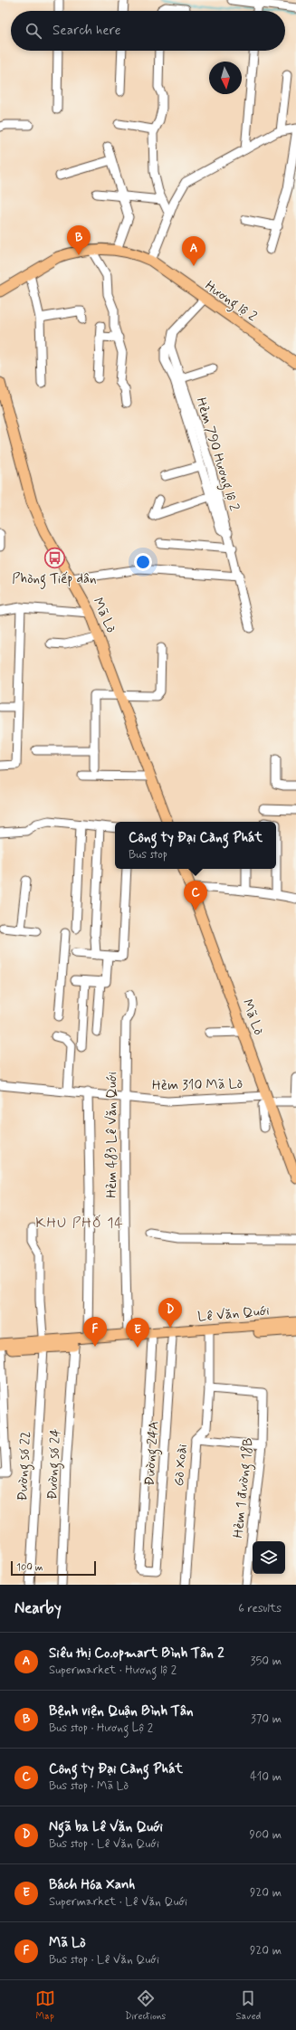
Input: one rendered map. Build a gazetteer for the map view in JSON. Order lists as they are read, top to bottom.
{
  "streets": {
    "main road": ["Hương lộ 2", "Mã Lò", "Lê Văn Quới"],
    "street": [
      "Hẻm 790 Hương lộ 2",
      "Hẻm 310 Mã Lò",
      "Hẻm 483 Lê Văn Quới",
      "Đường 24A",
      "Đường số 24",
      "Gò Xoài",
      "Đường số 22",
      "Hẻm 1 đường 18B"
    ]
  },
  "crossings": [
    ["Hương lộ 2", "Hẻm 790 Hương lộ 2"],
    ["Mã Lò", "Hẻm 310 Mã Lò"],
    ["Hẻm 310 Mã Lò", "Hẻm 483 Lê Văn Quới"],
    ["Hẻm 483 Lê Văn Quới", "Lê Văn Quới"],
    ["Lê Văn Quới", "Đường 24A"],
    ["Lê Văn Quới", "Đường số 24"],
    ["Lê Văn Quới", "Gò Xoài"],
    ["Lê Văn Quới", "Đường số 22"],
    ["Gò Xoài", "Hẻm 1 đường 18B"]
  ],
  "districts": ["KHU PHỐ 14"],
  "places": {
    "bus stop": ["Phòng Tiếp dân"]
  },
  "scale_bar": "100 m",
  "north": "bottom",
  "page": {
    "search": "Search here",
    "pins": [
      "B",
      "A",
      "C",
      "D",
      "F",
      "E"
    ],
    "popup": ["Công ty Đại Càng Phát", "Bus stop"],
    "scale": "100 m",
    "heading": ["Nearby", "6 results"],
    "list": [
      {
        "mark": "A",
        "name": "Siêu thị Co.opmart Bình Tân 2",
        "note": "Supermarket · Hương lộ 2",
        "value": "350 m"
      },
      {
        "mark": "B",
        "name": "Bệnh viện Quận Bình Tân",
        "note": "Bus stop · Hương Lộ 2",
        "value": "370 m"
      },
      {
        "mark": "C",
        "name": "Công ty Đại Càng Phát",
        "note": "Bus stop · Mã Lò",
        "value": "410 m"
      },
      {
        "mark": "D",
        "name": "Ngã ba Lê Văn Quới",
        "note": "Bus stop · Lê Văn Quới",
        "value": "900 m"
      },
      {
        "mark": "E",
        "name": "Bách Hóa Xanh",
        "note": "Supermarket · Lê Văn Quới",
        "value": "920 m"
      },
      {
        "mark": "F",
        "name": "Mã Lò",
        "note": "Bus stop · Lê Văn Quới",
        "value": "920 m"
      }
    ],
    "nav": ["Map", "Directions", "Saved"]
  }
}
